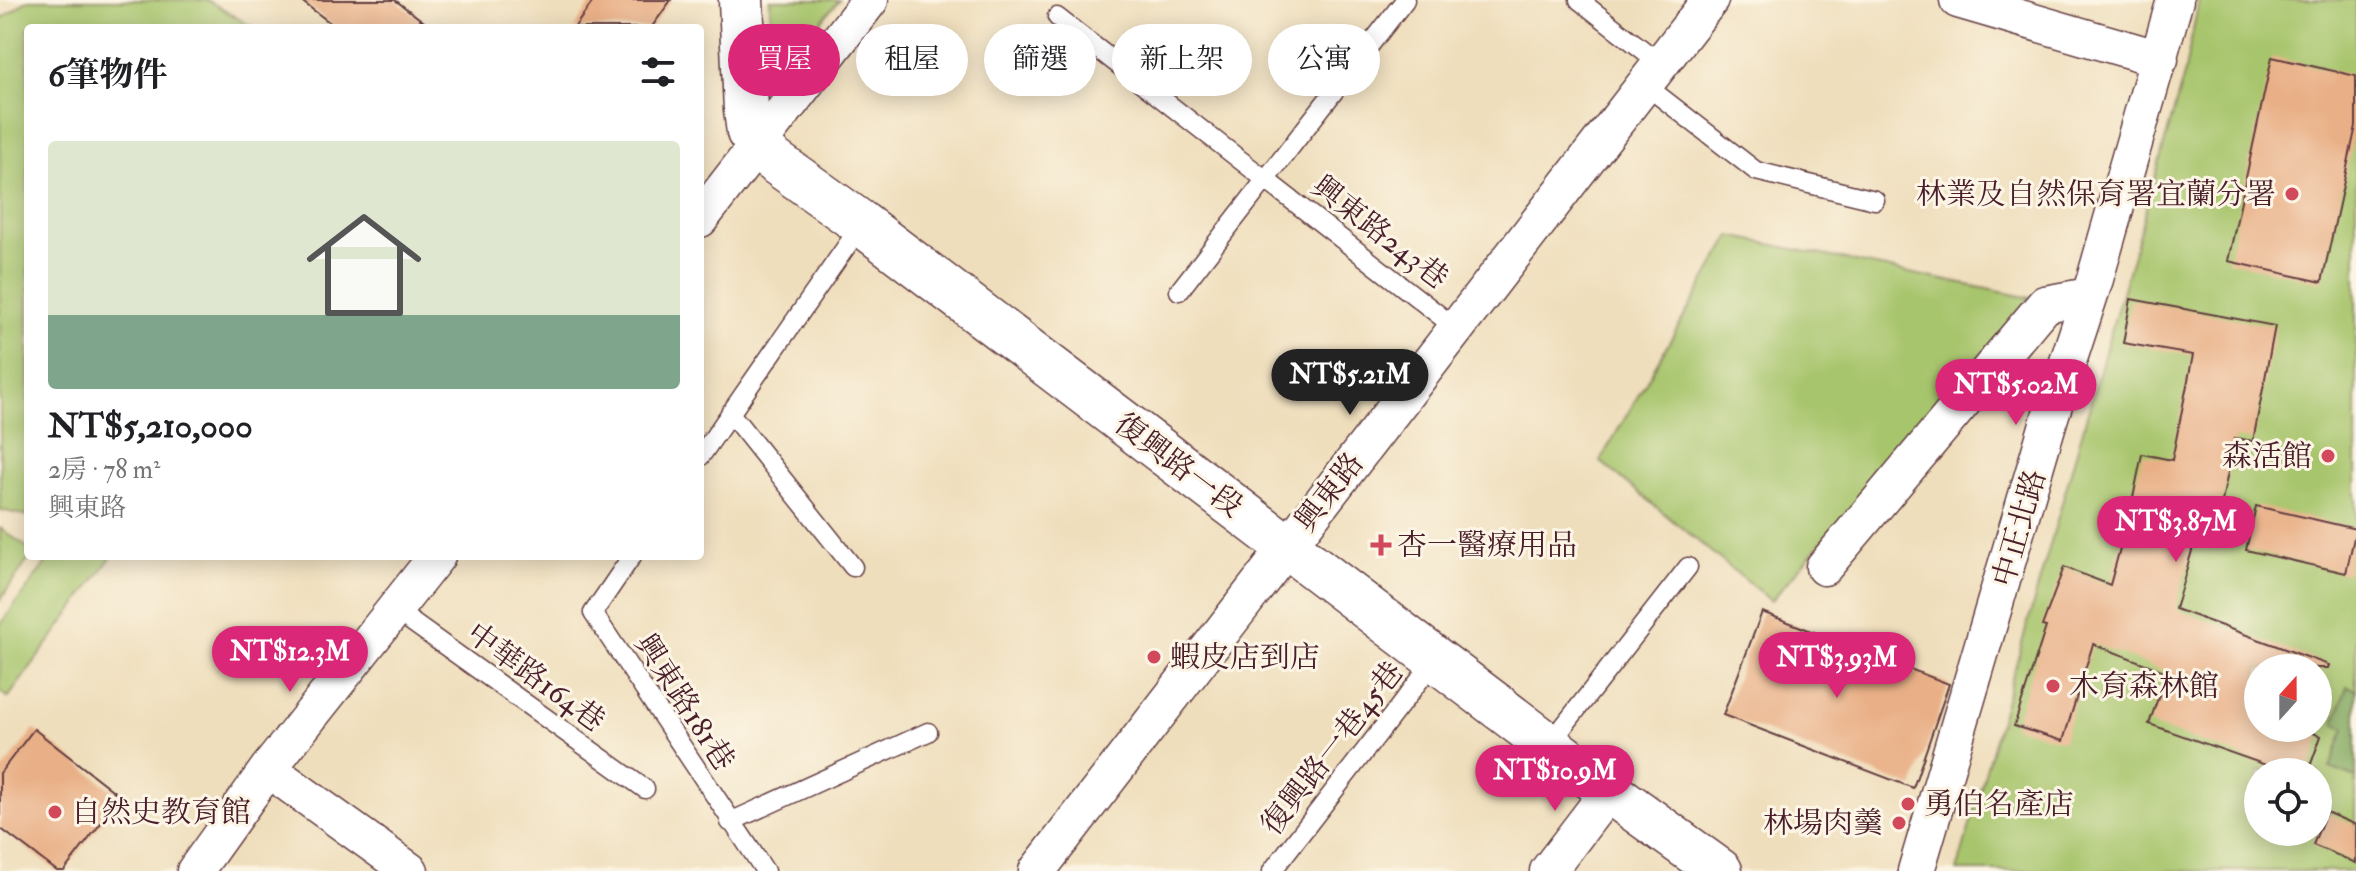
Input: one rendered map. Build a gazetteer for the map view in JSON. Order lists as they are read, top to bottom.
{
  "streets": {
    "main road": ["復興路一段"],
    "street": ["興東路", "中正北路"],
    "lane": [
      "興東路243巷",
      "中華路164巷",
      "興東路181巷",
      "復興路一巷45巷"
    ]
  },
  "crossings": [
    ["興東路243巷", "興東路"],
    ["復興路一段", "興東路"],
    ["復興路一段", "復興路一巷45巷"]
  ],
  "places": {
    "other": [
      "林業及自然保育署宜蘭分署",
      "森活館",
      "蝦皮店到店",
      "木育森林館",
      "勇伯名產店",
      "自然史教育館",
      "林場肉羹"
    ],
    "health": ["杏一醫療用品"]
  },
  "north": "top",
  "page": {
    "chip": [
      "買屋",
      "租屋",
      "篩選",
      "新上架",
      "公寓"
    ],
    "heading": "6筆物件",
    "list": [
      {
        "name": "NT$5,210,000",
        "note": "2房 · 78 m² · 興東路"
      }
    ],
    "price": [
      "NT$5.21M",
      "NT$5.02M",
      "NT$3.87M",
      "NT$12.3M",
      "NT$3.93M",
      "NT$10.9M"
    ]
  }
}
